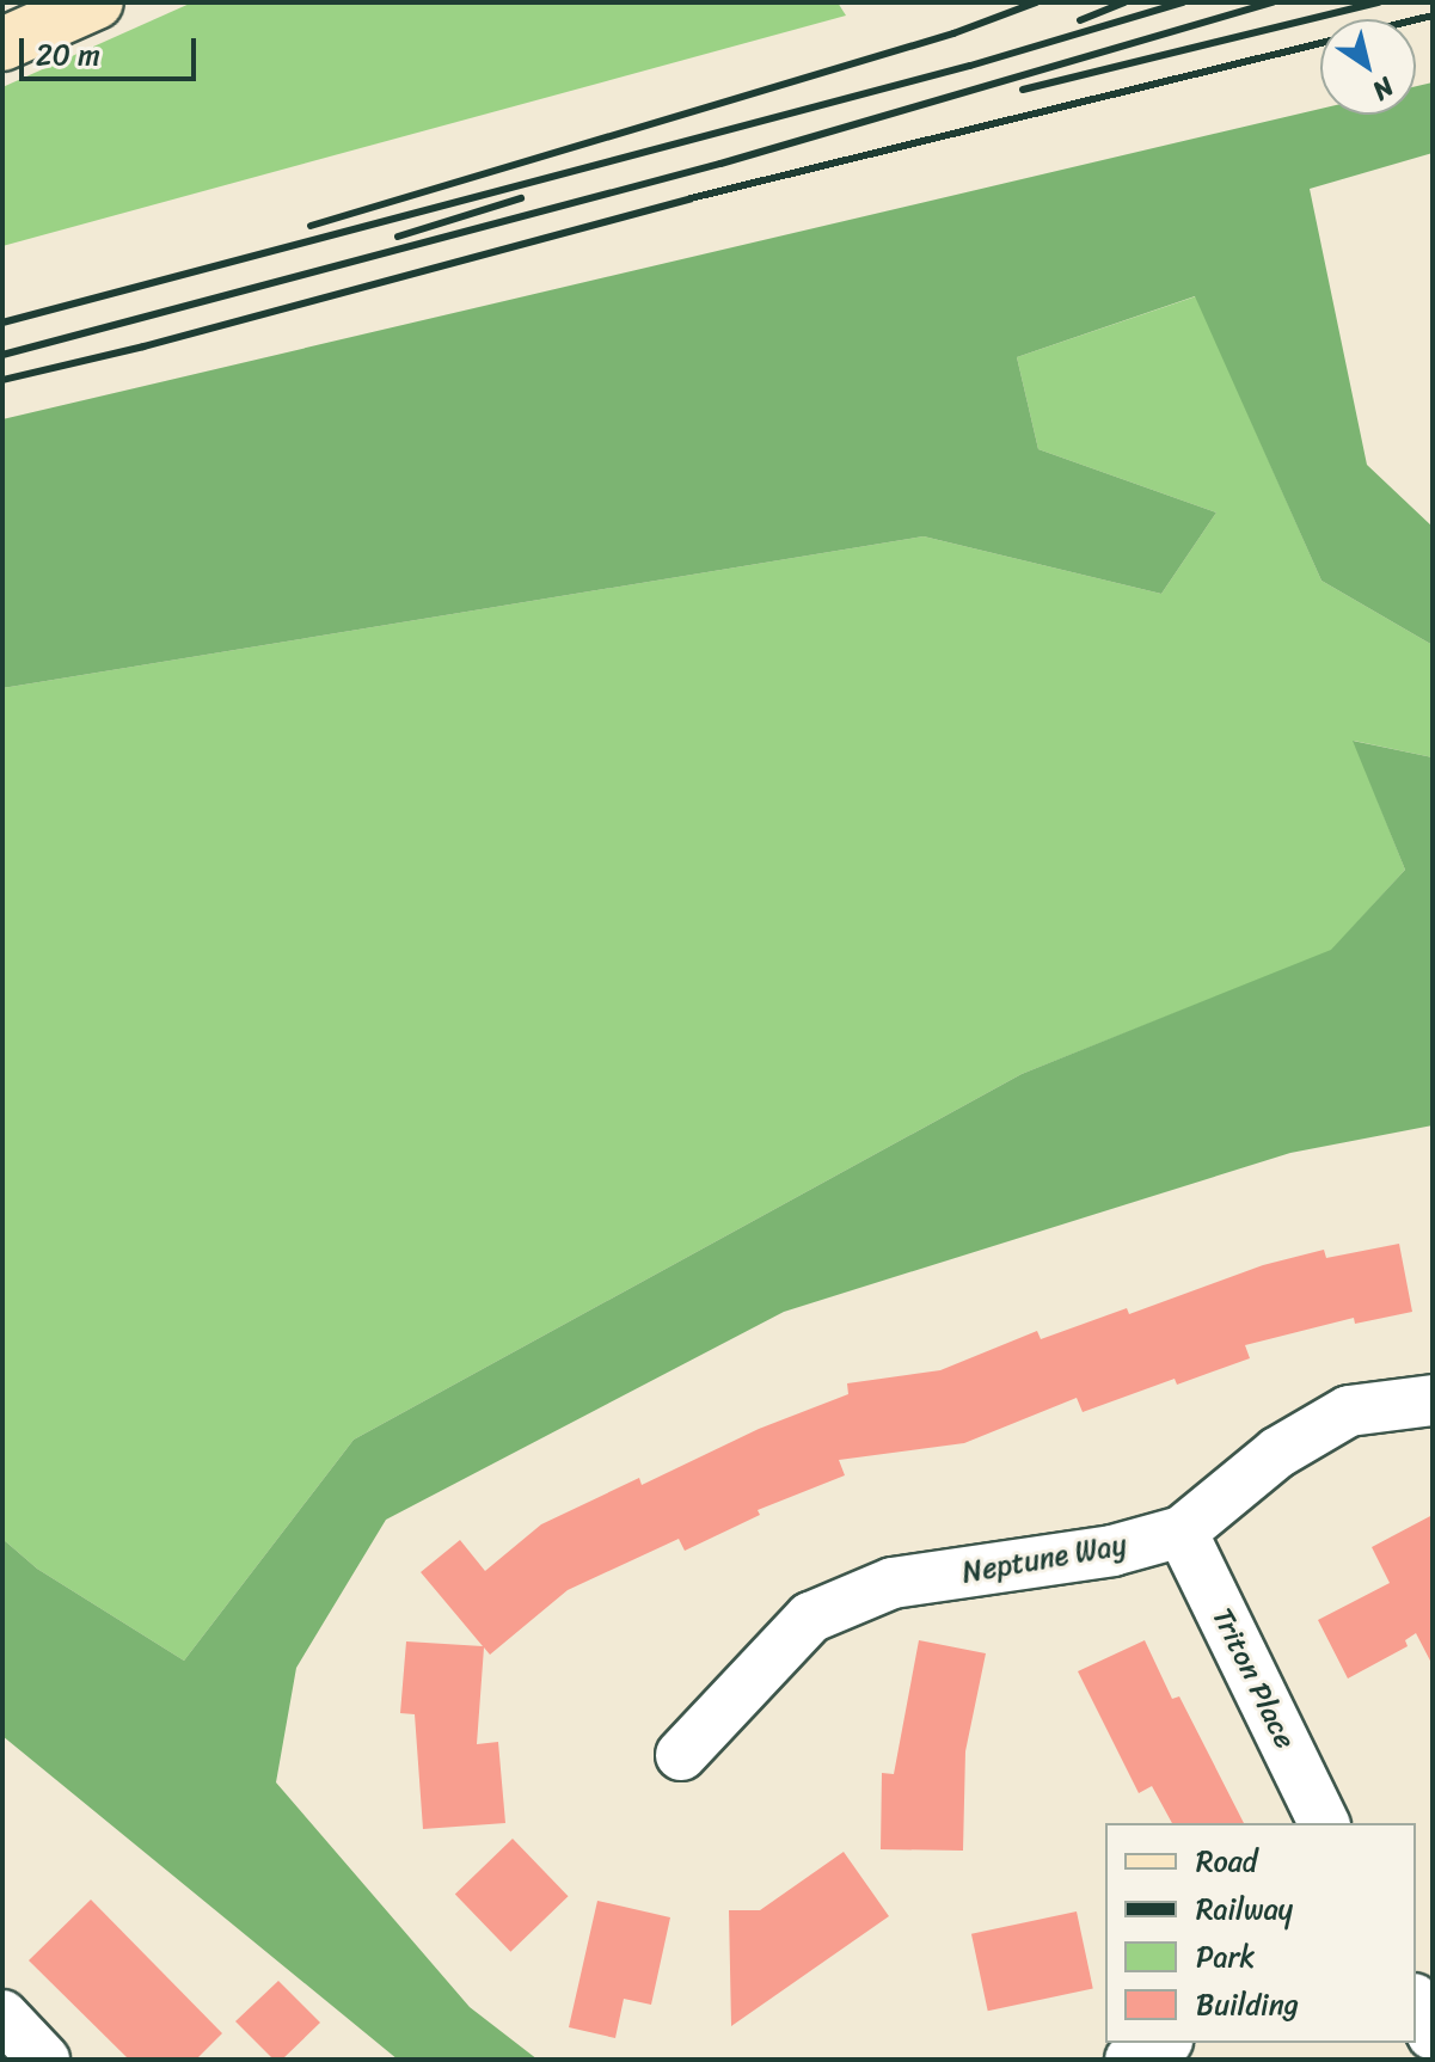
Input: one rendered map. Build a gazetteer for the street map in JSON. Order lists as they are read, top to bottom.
{
  "streets": {
    "street": ["Neptune Way", "Triton Place"]
  },
  "crossings": [
    ["Neptune Way", "Triton Place"]
  ],
  "legend": [
    "Road",
    "Railway",
    "Park",
    "Building"
  ],
  "scale_bar": "20 m",
  "north": "bottom right"
}
